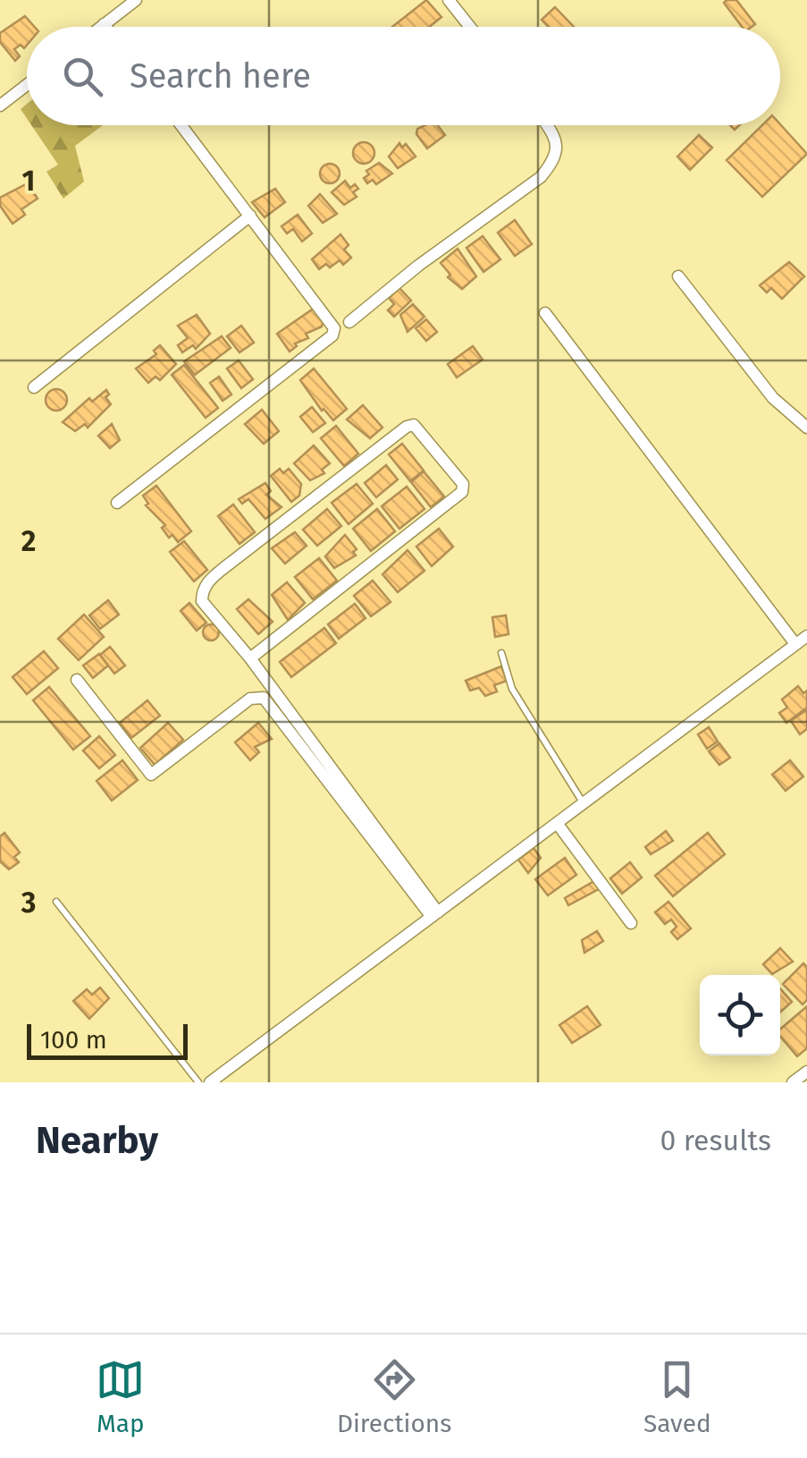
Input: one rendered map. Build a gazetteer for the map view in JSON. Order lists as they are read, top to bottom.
{
  "scale_bar": "100 m",
  "page": {
    "search": "Search here",
    "scale": "100 m",
    "heading": ["Nearby", "0 results"],
    "nav": ["Map", "Directions", "Saved"]
  },
  "grid": {
    "rows": ["1", "2", "3"]
  }
}
